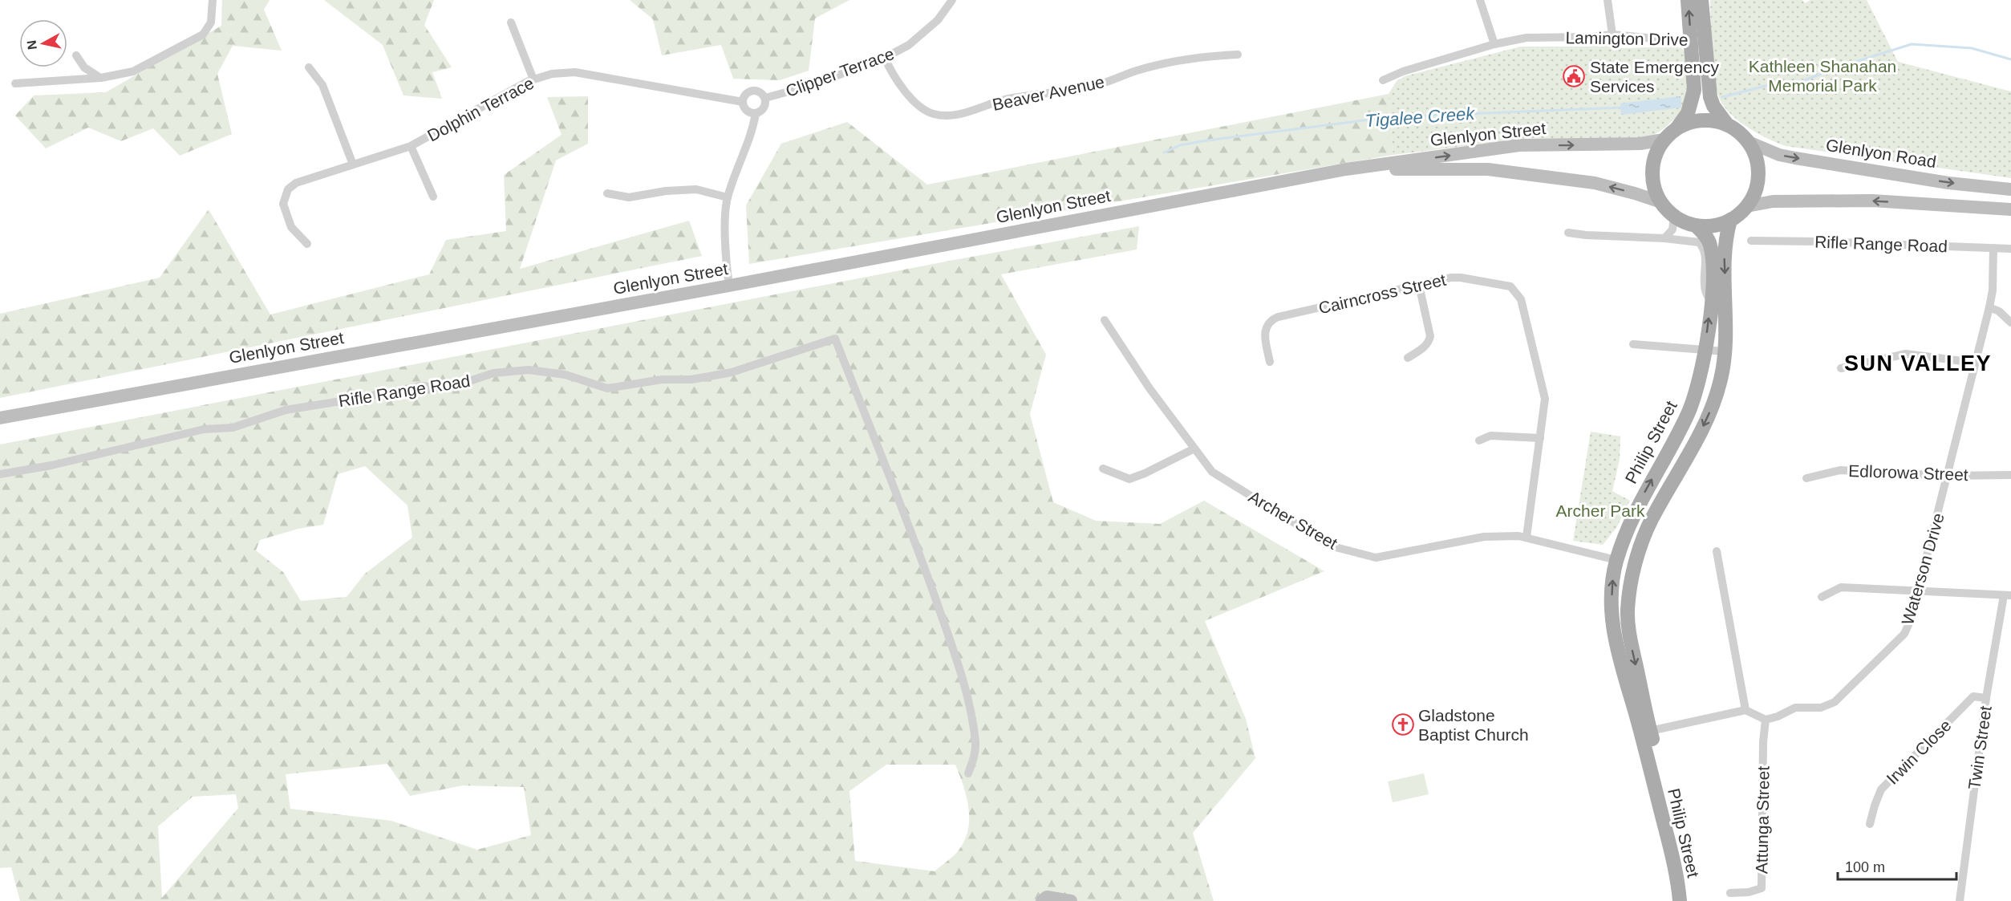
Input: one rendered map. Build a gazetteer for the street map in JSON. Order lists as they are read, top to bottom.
{
  "streets": {
    "main road": ["Glenlyon Street", "Glenlyon Road", "Philip Street"],
    "street": [
      "Lamington Drive",
      "Clipper Terrace",
      "Beaver Avenue",
      "Dolphin Terrace",
      "Rifle Range Road",
      "Cairncross Street",
      "Edlorowa Street",
      "Archer Street",
      "Waterson Drive",
      "Twin Street",
      "Irwin Close",
      "Attunga Street"
    ]
  },
  "crossings": [
    ["Clipper Terrace", "Beaver Avenue"],
    ["Clipper Terrace", "Dolphin Terrace"],
    ["Glenlyon Street", "Glenlyon Road"],
    ["Glenlyon Street", "Philip Street"],
    ["Glenlyon Road", "Philip Street"],
    ["Rifle Range Road", "Waterson Drive"],
    ["Cairncross Street", "Archer Street"],
    ["Philip Street", "Archer Street"],
    ["Edlorowa Street", "Waterson Drive"],
    ["Waterson Drive", "Attunga Street"],
    ["Twin Street", "Irwin Close"]
  ],
  "districts": ["SUN VALLEY"],
  "water": ["Tigalee Creek"],
  "parks": ["Kathleen Shanahan Memorial Park", "Archer Park"],
  "places": {
    "public building": ["State Emergency Services"],
    "church": ["Gladstone Baptist Church"]
  },
  "scale_bar": "100 m",
  "north": "left"
}
